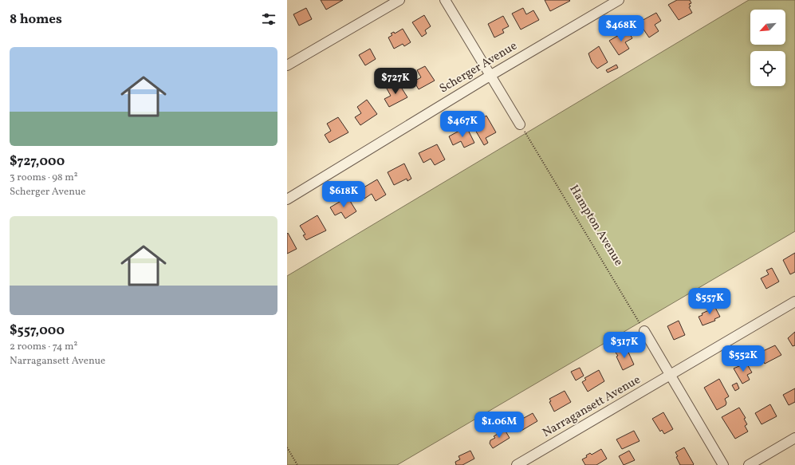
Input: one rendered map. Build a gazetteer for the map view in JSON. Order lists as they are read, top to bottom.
{
  "streets": {
    "street": ["Scherger Avenue", "Narragansett Avenue"],
    "path": ["Hampton Avenue"]
  },
  "north": "bottom left",
  "page": {
    "heading": "8 homes",
    "price": [
      "$468K",
      "$727K",
      "$467K",
      "$618K",
      "$557K",
      "$317K",
      "$552K",
      "$1.06M"
    ],
    "list": [
      {
        "name": "$727,000",
        "note": "3 rooms · 98 m² · Scherger Avenue"
      },
      {
        "name": "$557,000",
        "note": "2 rooms · 74 m² · Narragansett Avenue"
      }
    ]
  }
}
